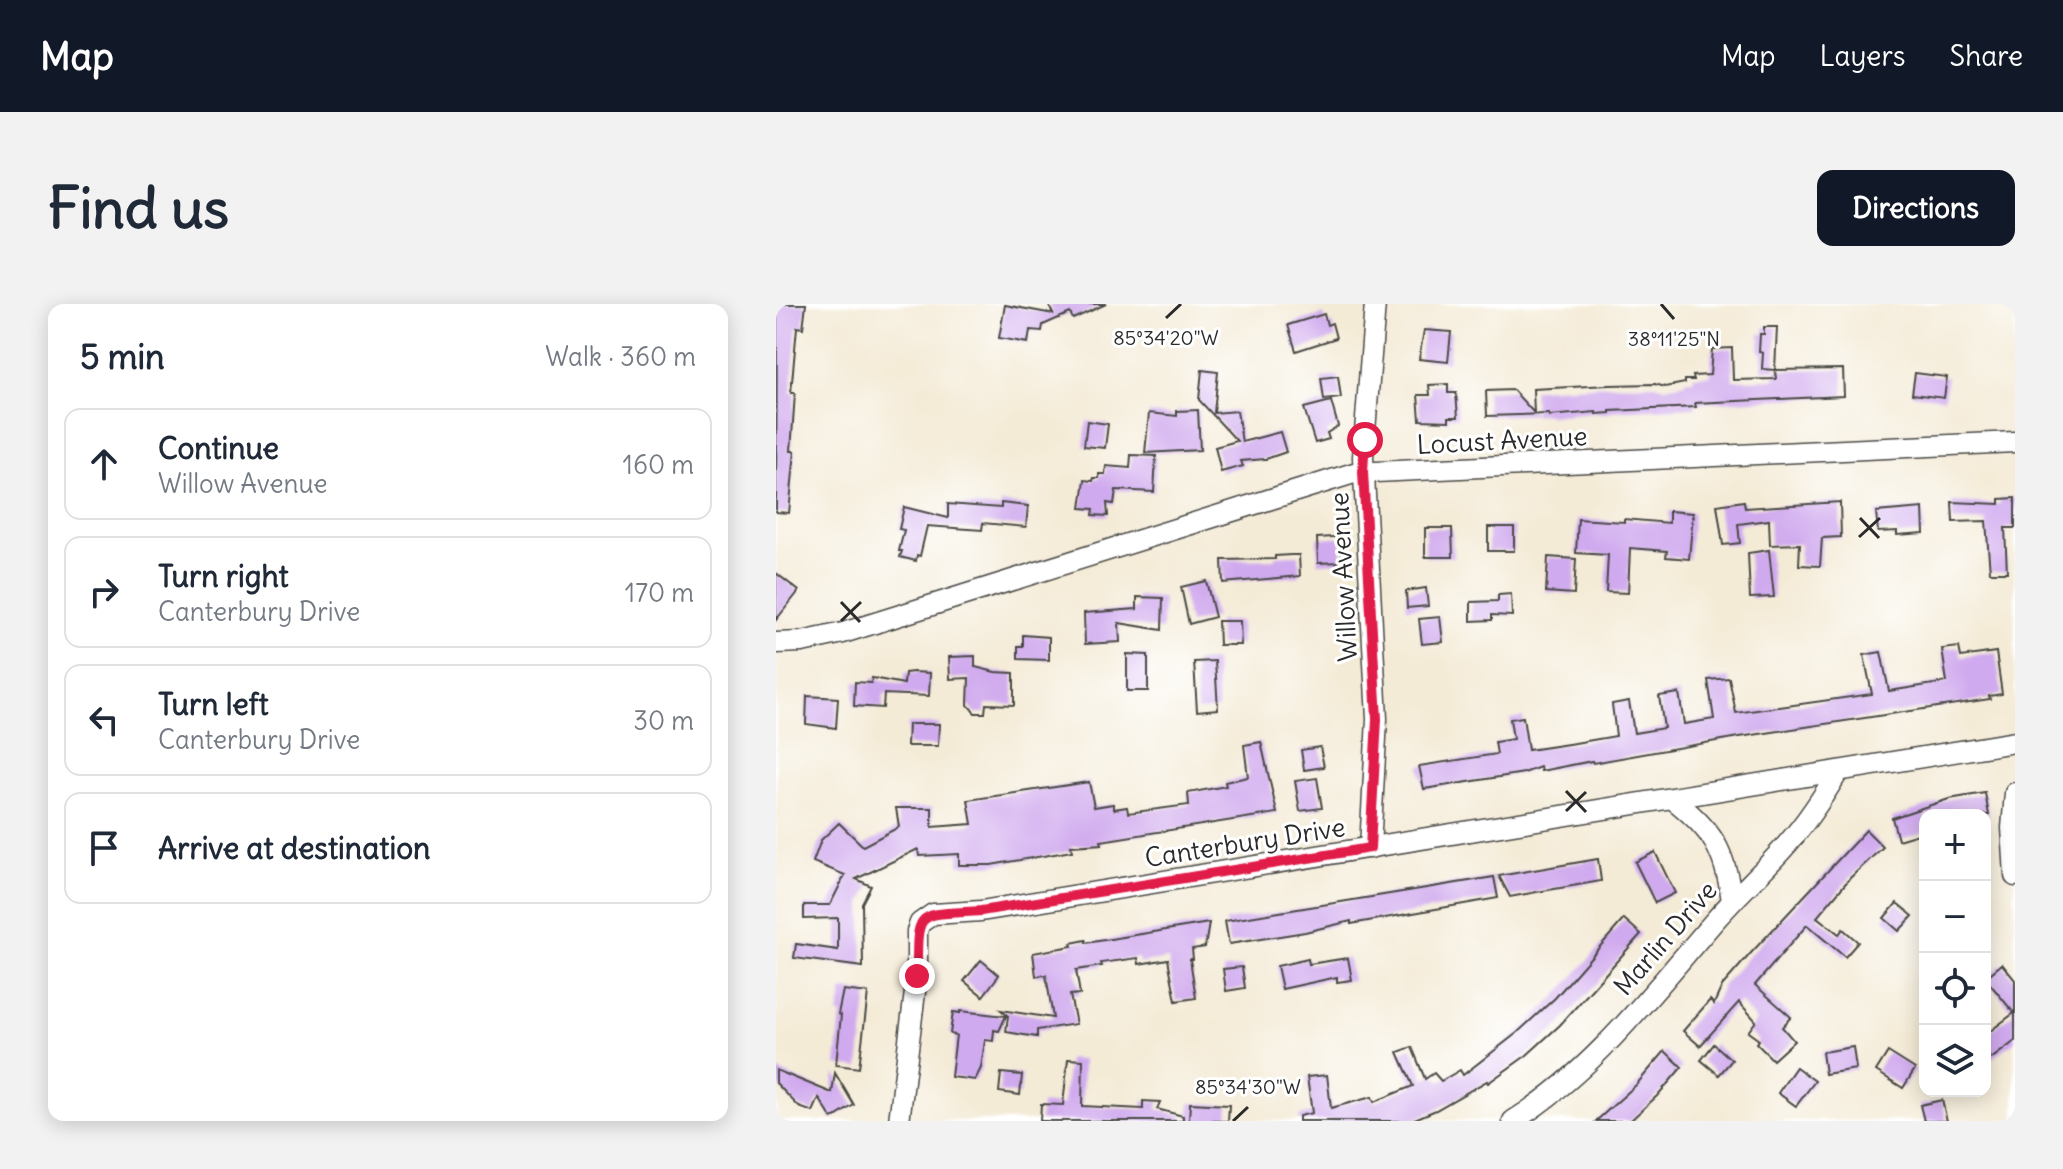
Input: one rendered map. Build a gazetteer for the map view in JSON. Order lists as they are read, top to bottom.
{
  "streets": {
    "street": [
      "Locust Avenue",
      "Willow Avenue",
      "Canterbury Drive",
      "Marlin Drive"
    ]
  },
  "crossings": [
    ["Locust Avenue", "Willow Avenue"],
    ["Willow Avenue", "Canterbury Drive"],
    ["Canterbury Drive", "Marlin Drive"]
  ],
  "page": {
    "header": "Map",
    "nav": ["Map", "Layers", "Share"],
    "buttons": "Directions",
    "title": "Find us",
    "heading": ["5 min", "Walk · 360 m"],
    "list": [
      ["Continue", "Willow Avenue", "160 m"],
      ["Turn right", "Canterbury Drive", "170 m"],
      ["Turn left", "Canterbury Drive", "30 m"],
      "Arrive at destination"
    ],
    "map_buttons": ["+", "−"]
  },
  "coordinates": ["85°34'20\"W", "38°11'25\"N", "85°34'30\"W"]
}
